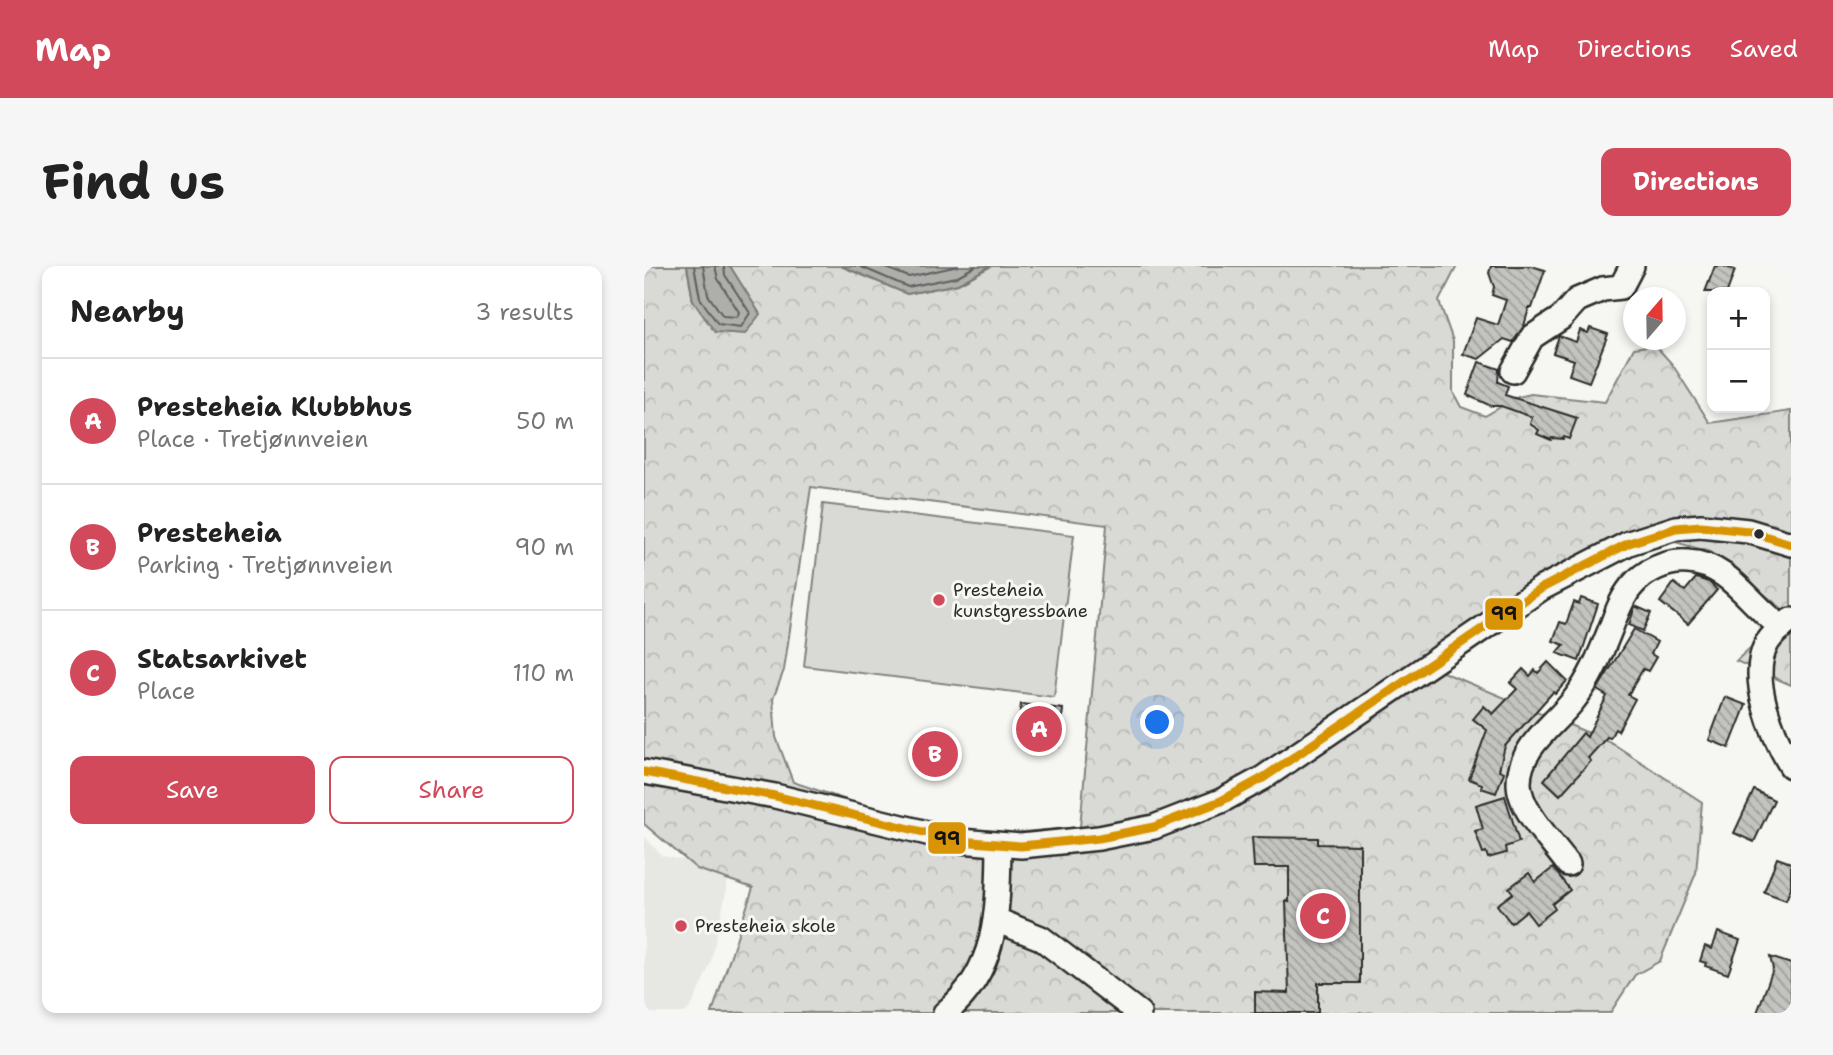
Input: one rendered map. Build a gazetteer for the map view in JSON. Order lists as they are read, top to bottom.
{
  "places": ["Presteheia kunstgressbane", "Presteheia skole"],
  "lines": ["transit line 99"],
  "north": "top",
  "page": {
    "header": "Map",
    "nav": ["Map", "Directions", "Saved"],
    "buttons": [
      "Directions",
      ["Save", "Share"]
    ],
    "title": "Find us",
    "heading": ["Nearby", "3 results"],
    "map_buttons": ["+", "−"],
    "list": [
      {
        "mark": "A",
        "name": "Presteheia Klubbhus",
        "note": "Place · Tretjønnveien",
        "value": "50 m"
      },
      {
        "mark": "B",
        "name": "Presteheia",
        "note": "Parking · Tretjønnveien",
        "value": "90 m"
      },
      {
        "mark": "C",
        "name": "Statsarkivet",
        "note": "Place",
        "value": "110 m"
      }
    ],
    "pins": ["A", "B", "C"]
  }
}
